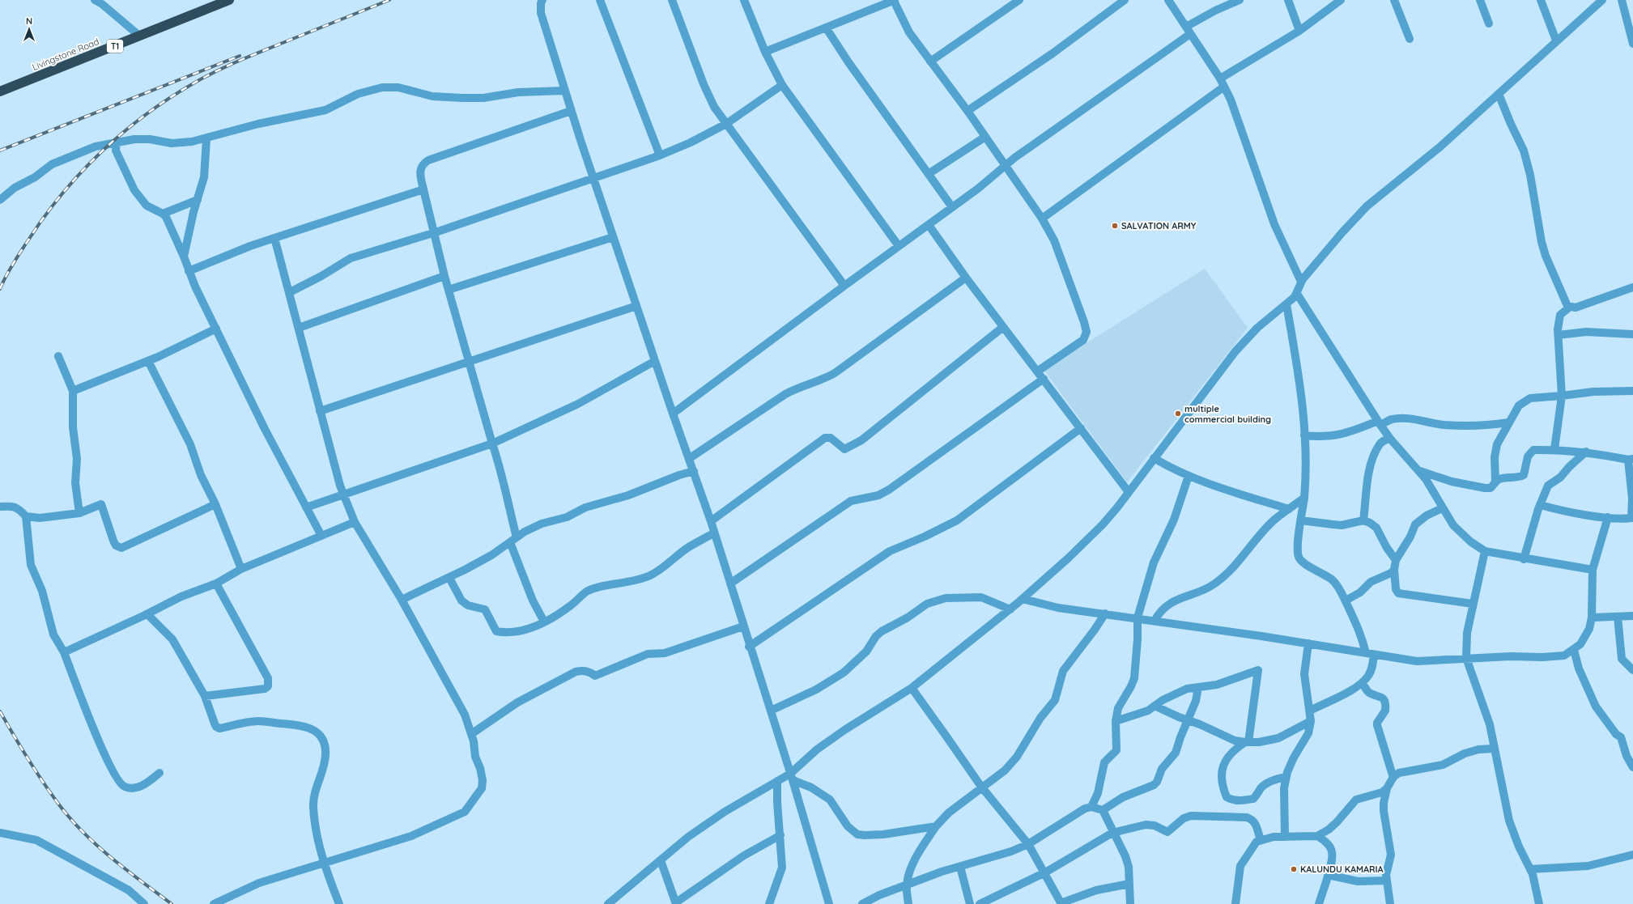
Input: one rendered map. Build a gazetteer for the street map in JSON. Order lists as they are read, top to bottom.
{
  "streets": {
    "highway": ["T1", "Livingstone Road"]
  },
  "places": ["SALVATION ARMY", "multiple commercial building", "KALUNDU KAMARIA"],
  "north": "top"
}
